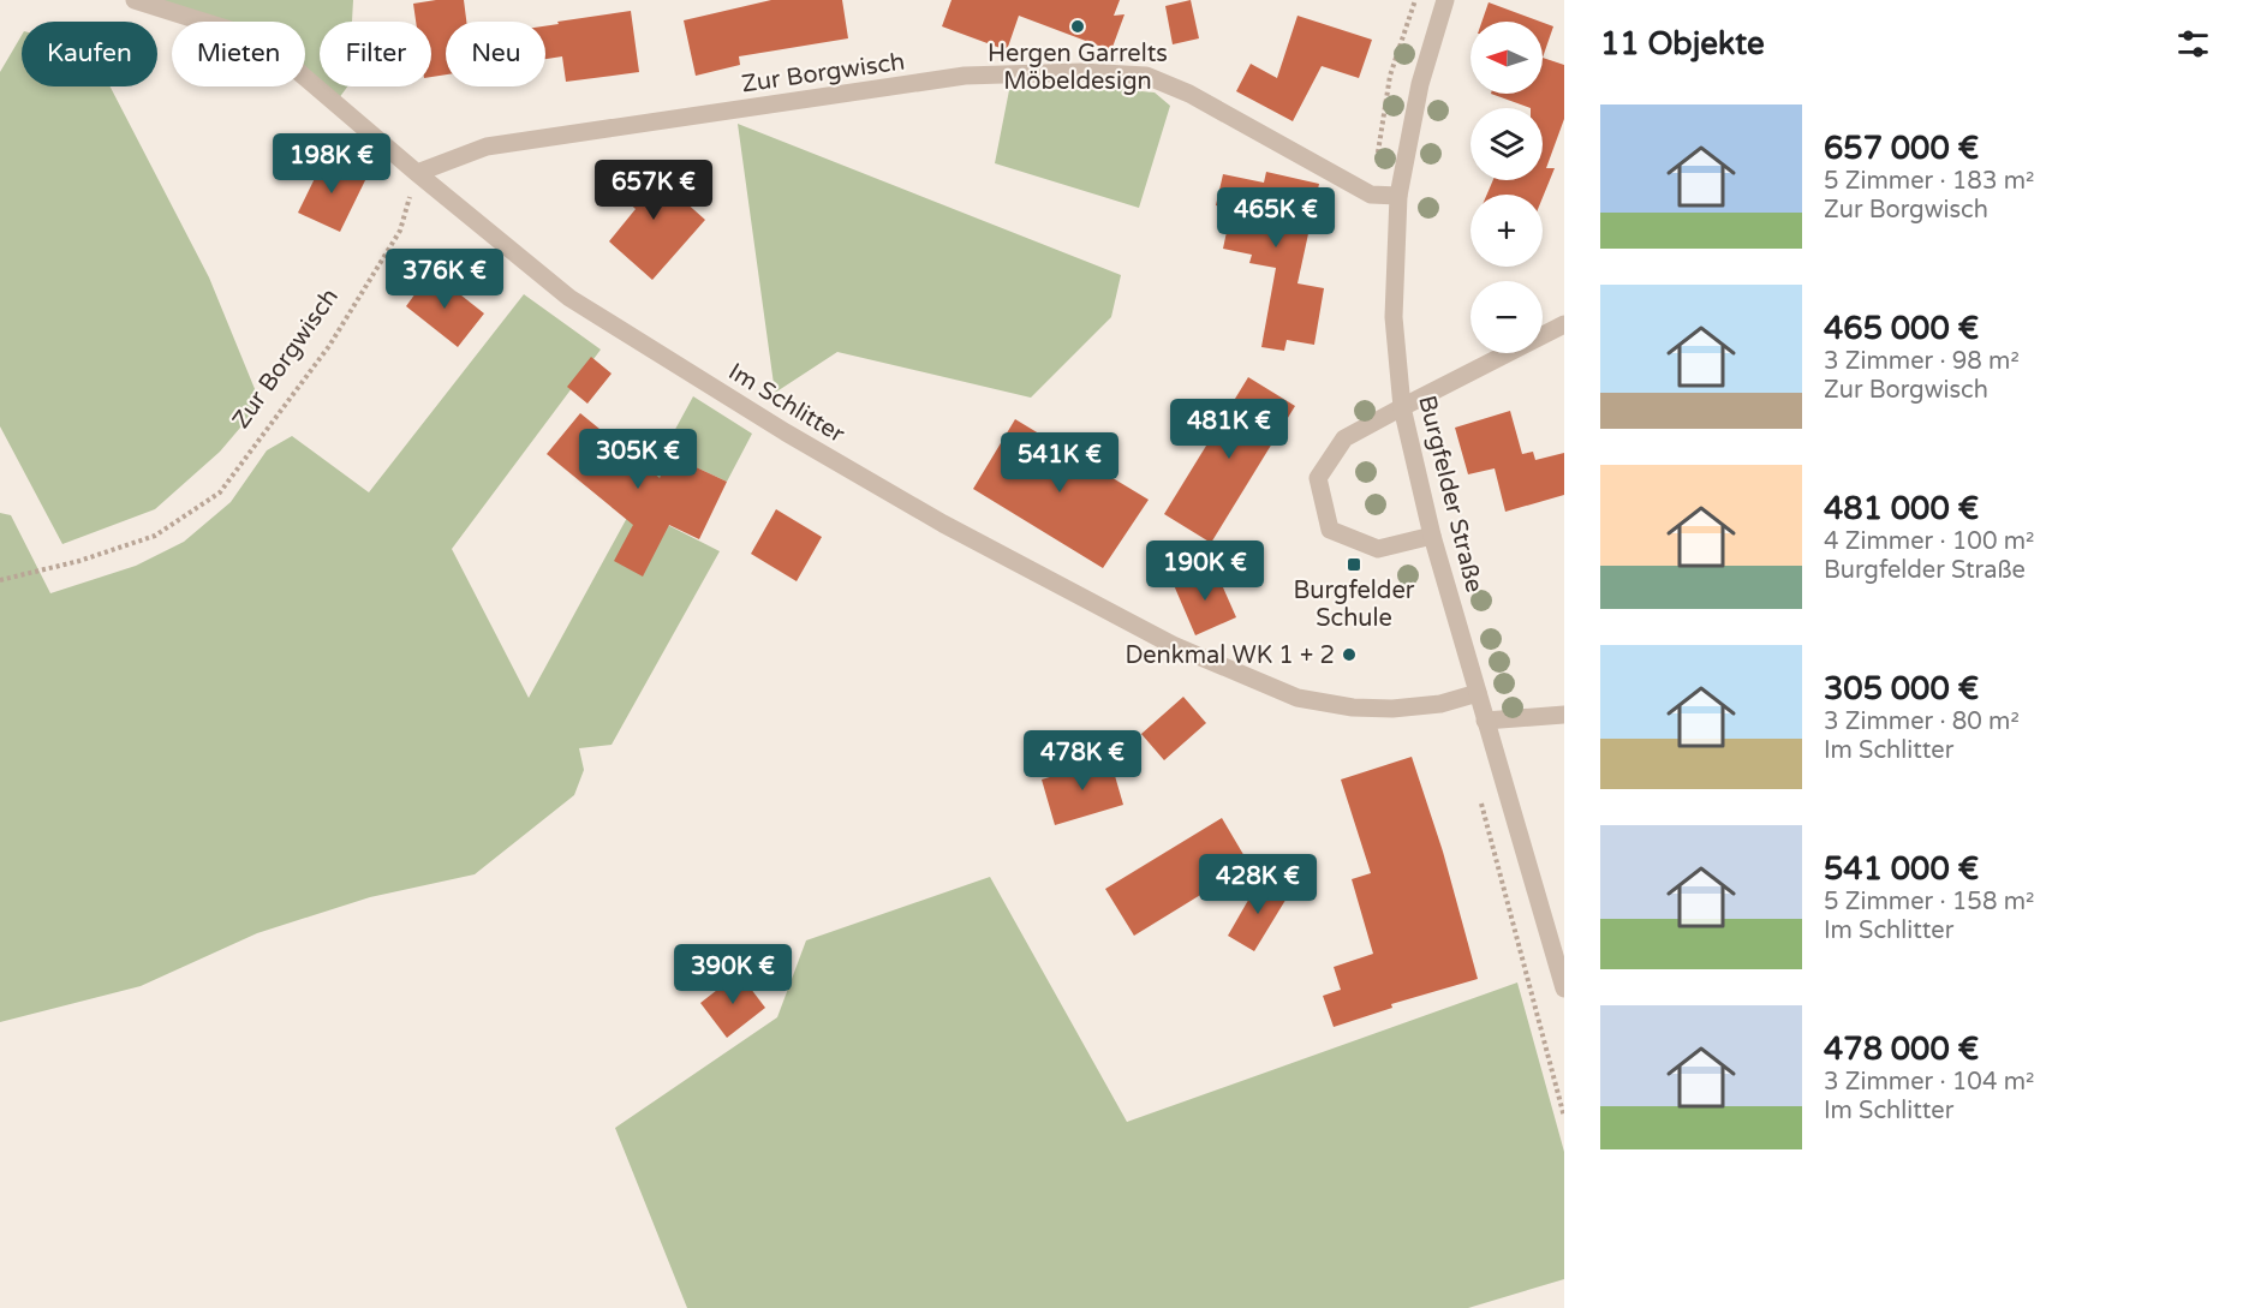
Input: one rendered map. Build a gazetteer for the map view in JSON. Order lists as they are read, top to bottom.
{
  "streets": {
    "street": ["Zur Borgwisch", "Im Schlitter", "Burgfelder Straße"]
  },
  "crossings": [
    ["Zur Borgwisch", "Im Schlitter"],
    ["Zur Borgwisch", "Burgfelder Straße"],
    ["Im Schlitter", "Burgfelder Straße"]
  ],
  "places": {
    "other": ["Hergen Garrelts Möbeldesign", "Denkmal WK 1 + 2"],
    "transit": ["Burgfelder Schule"]
  },
  "north": "left",
  "page": {
    "heading": "11 Objekte",
    "map_buttons": ["+", "−"],
    "chip": [
      "Kaufen",
      "Mieten",
      "Filter",
      "Neu"
    ],
    "list": [
      {
        "name": "657 000 €",
        "note": "5 Zimmer · 183 m² · Zur Borgwisch"
      },
      {
        "name": "465 000 €",
        "note": "3 Zimmer · 98 m² · Zur Borgwisch"
      },
      {
        "name": "481 000 €",
        "note": "4 Zimmer · 100 m² · Burgfelder Straße"
      },
      {
        "name": "305 000 €",
        "note": "3 Zimmer · 80 m² · Im Schlitter"
      },
      {
        "name": "541 000 €",
        "note": "5 Zimmer · 158 m² · Im Schlitter"
      },
      {
        "name": "478 000 €",
        "note": "3 Zimmer · 104 m² · Im Schlitter"
      }
    ],
    "price": [
      "198K €",
      "657K €",
      "465K €",
      "376K €",
      "481K €",
      "305K €",
      "541K €",
      "190K €",
      "478K €",
      "428K €",
      "390K €"
    ]
  }
}
